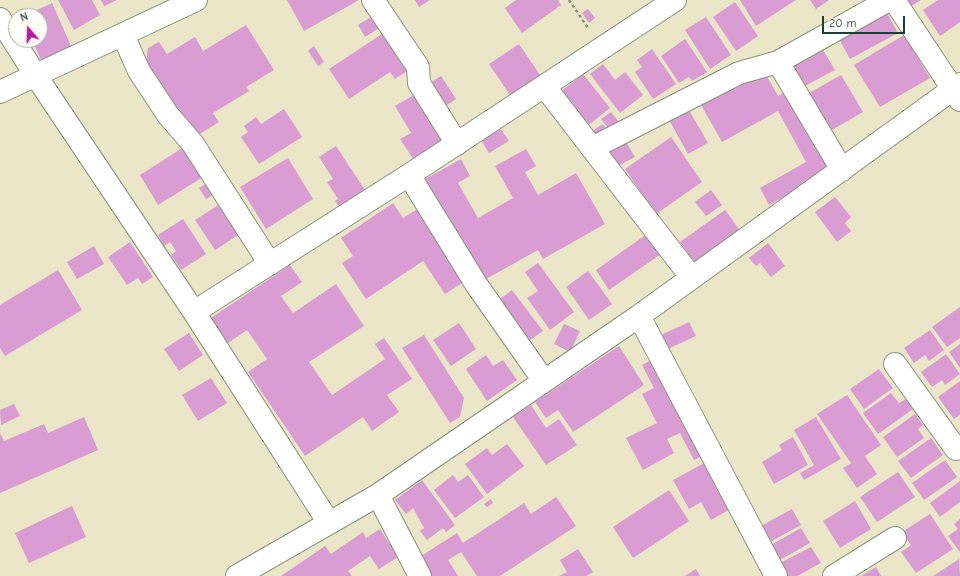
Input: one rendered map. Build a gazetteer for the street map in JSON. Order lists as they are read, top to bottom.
{
  "scale_bar": "20 m",
  "north": "top"
}
